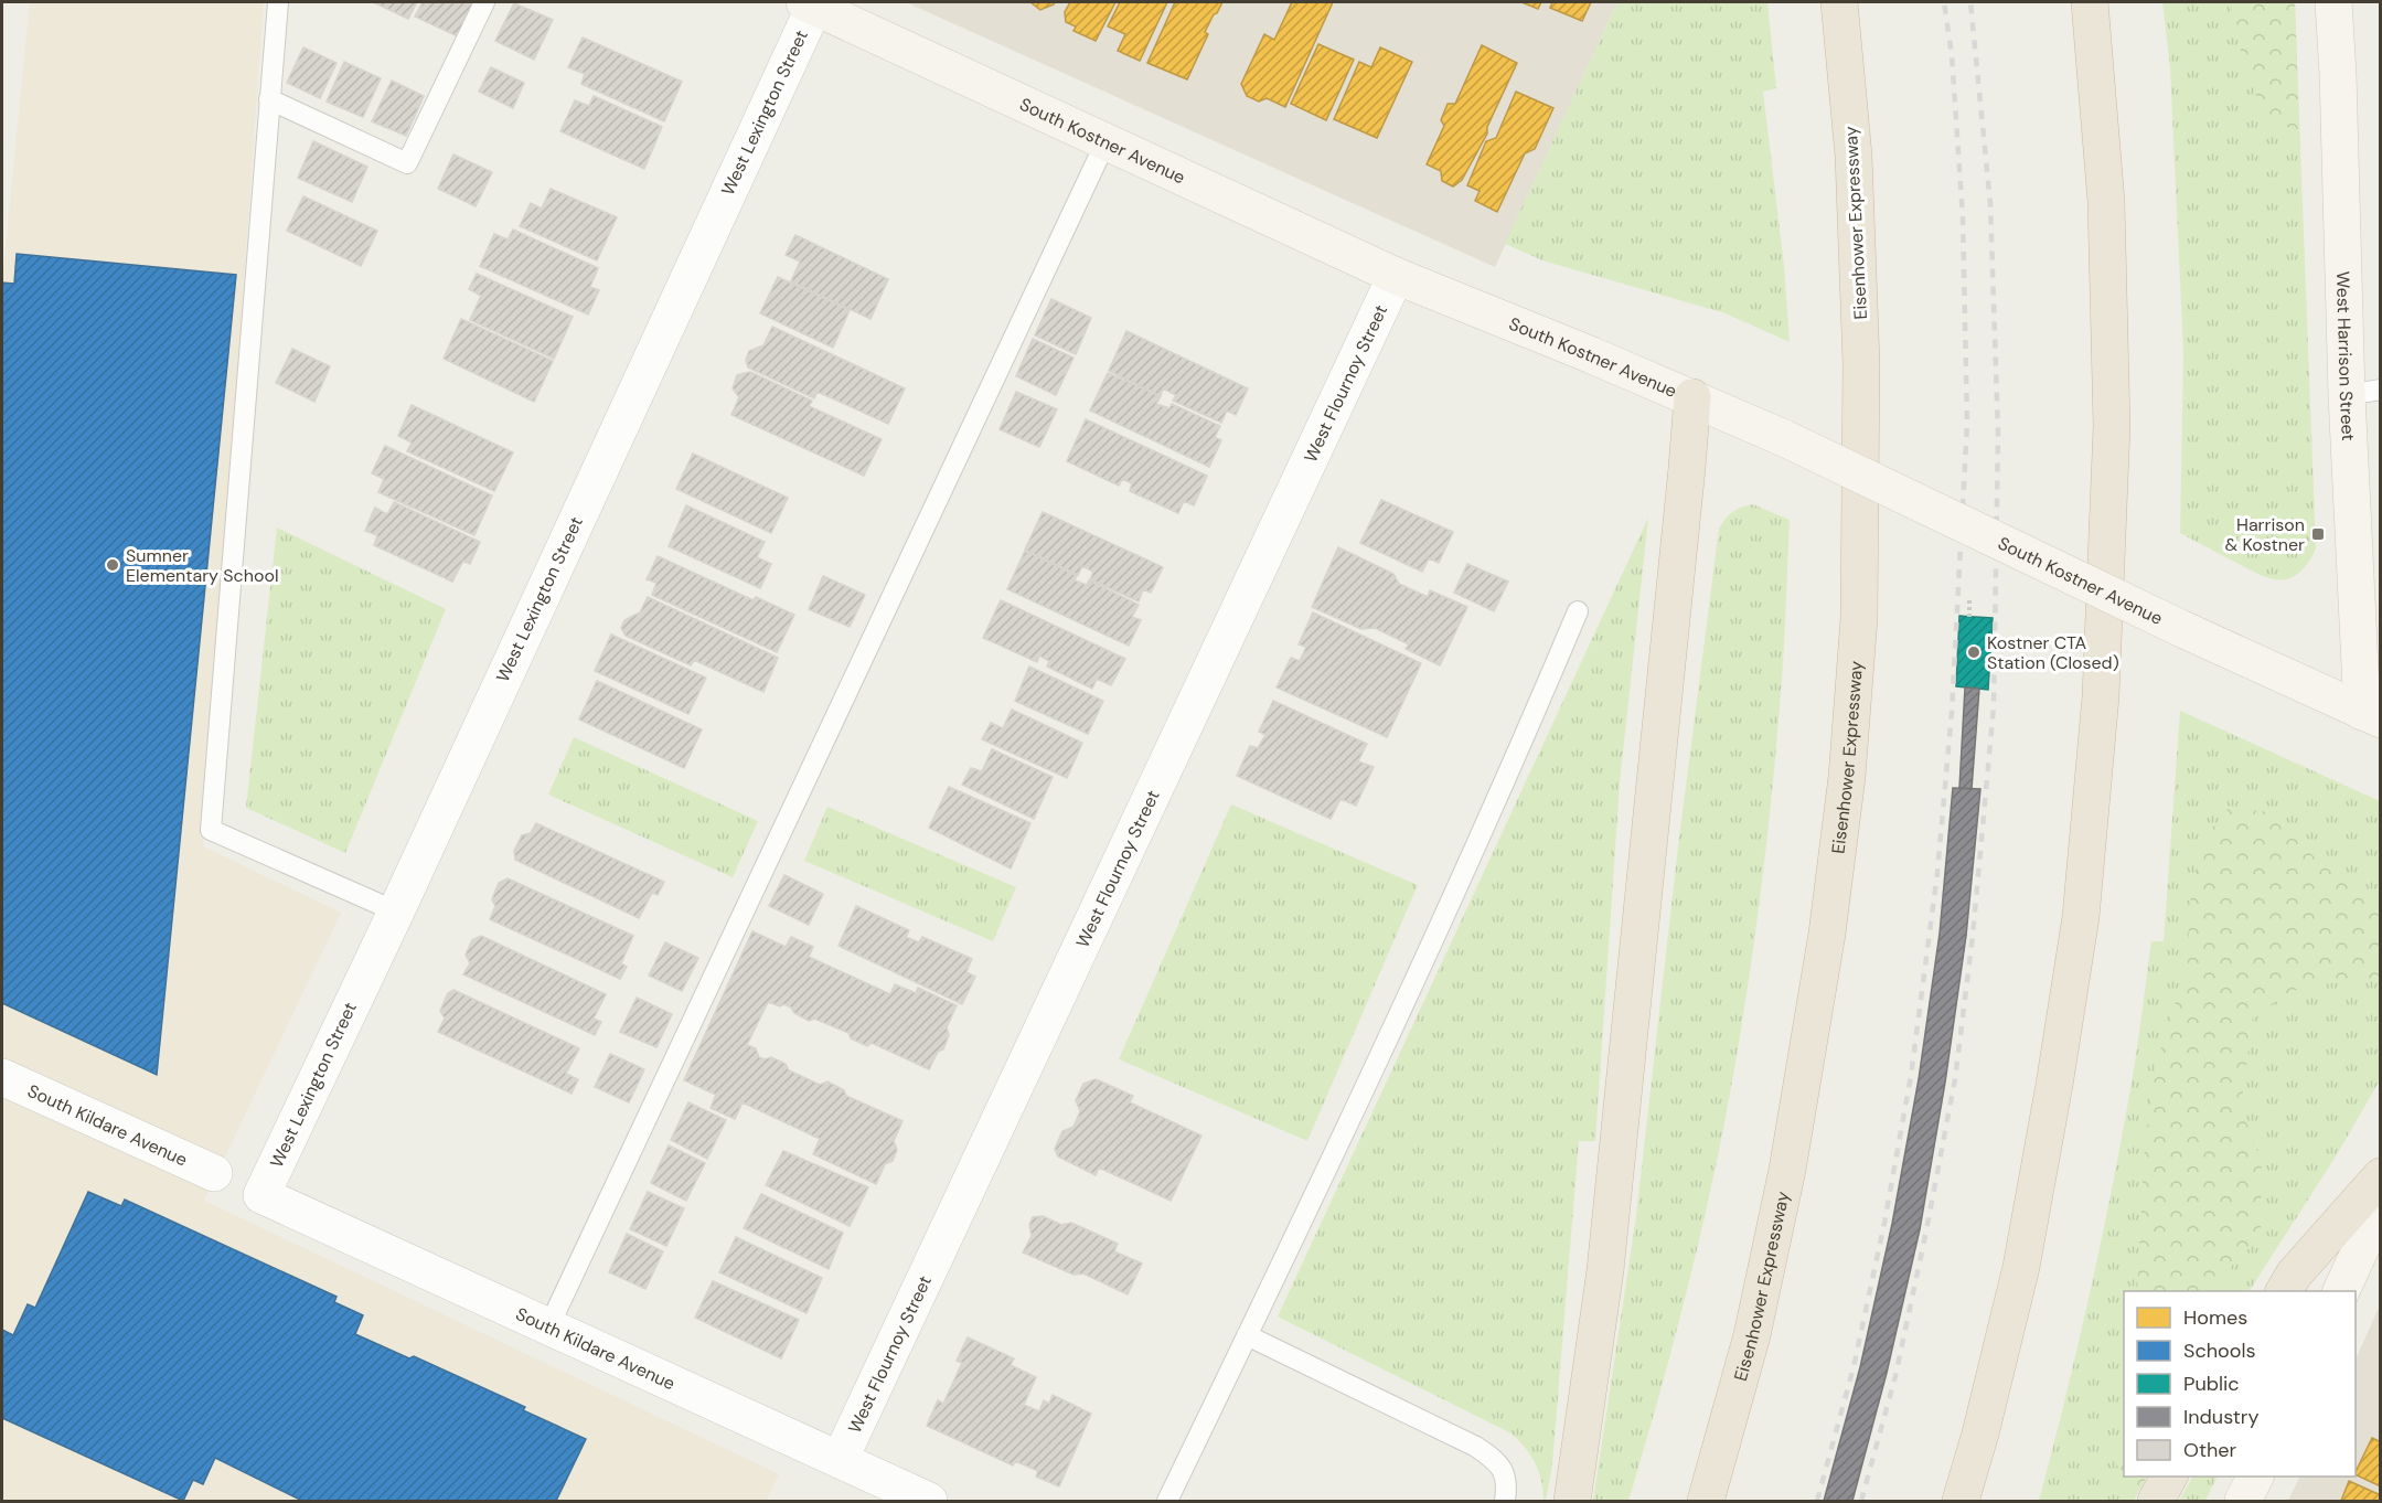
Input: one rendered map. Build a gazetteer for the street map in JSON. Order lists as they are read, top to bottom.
{
  "streets": {
    "highway": ["Eisenhower Expressway"],
    "street": [
      "West Lexington Street",
      "South Kostner Avenue",
      "West Harrison Street",
      "West Flournoy Street",
      "South Kildare Avenue"
    ]
  },
  "crossings": [
    ["West Lexington Street", "South Kostner Avenue"],
    ["West Lexington Street", "South Kildare Avenue"],
    ["South Kostner Avenue", "West Harrison Street"],
    ["South Kostner Avenue", "West Flournoy Street"],
    ["West Flournoy Street", "South Kildare Avenue"]
  ],
  "places": {
    "transit": ["Harrison & Kostner"],
    "other": ["Sumner Elementary School", "Kostner CTA Station (Closed)"]
  },
  "legend": [
    "Homes",
    "Schools",
    "Public",
    "Industry",
    "Other"
  ]
}
